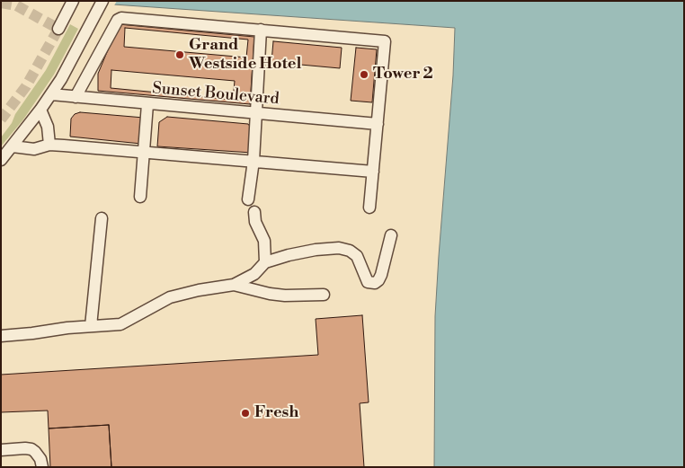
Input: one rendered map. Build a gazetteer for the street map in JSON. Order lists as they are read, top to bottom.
{
  "streets": {
    "street": ["Sunset Boulevard"]
  },
  "places": ["Grand Westside Hotel", "Tower 2", "Fresh"]
}
